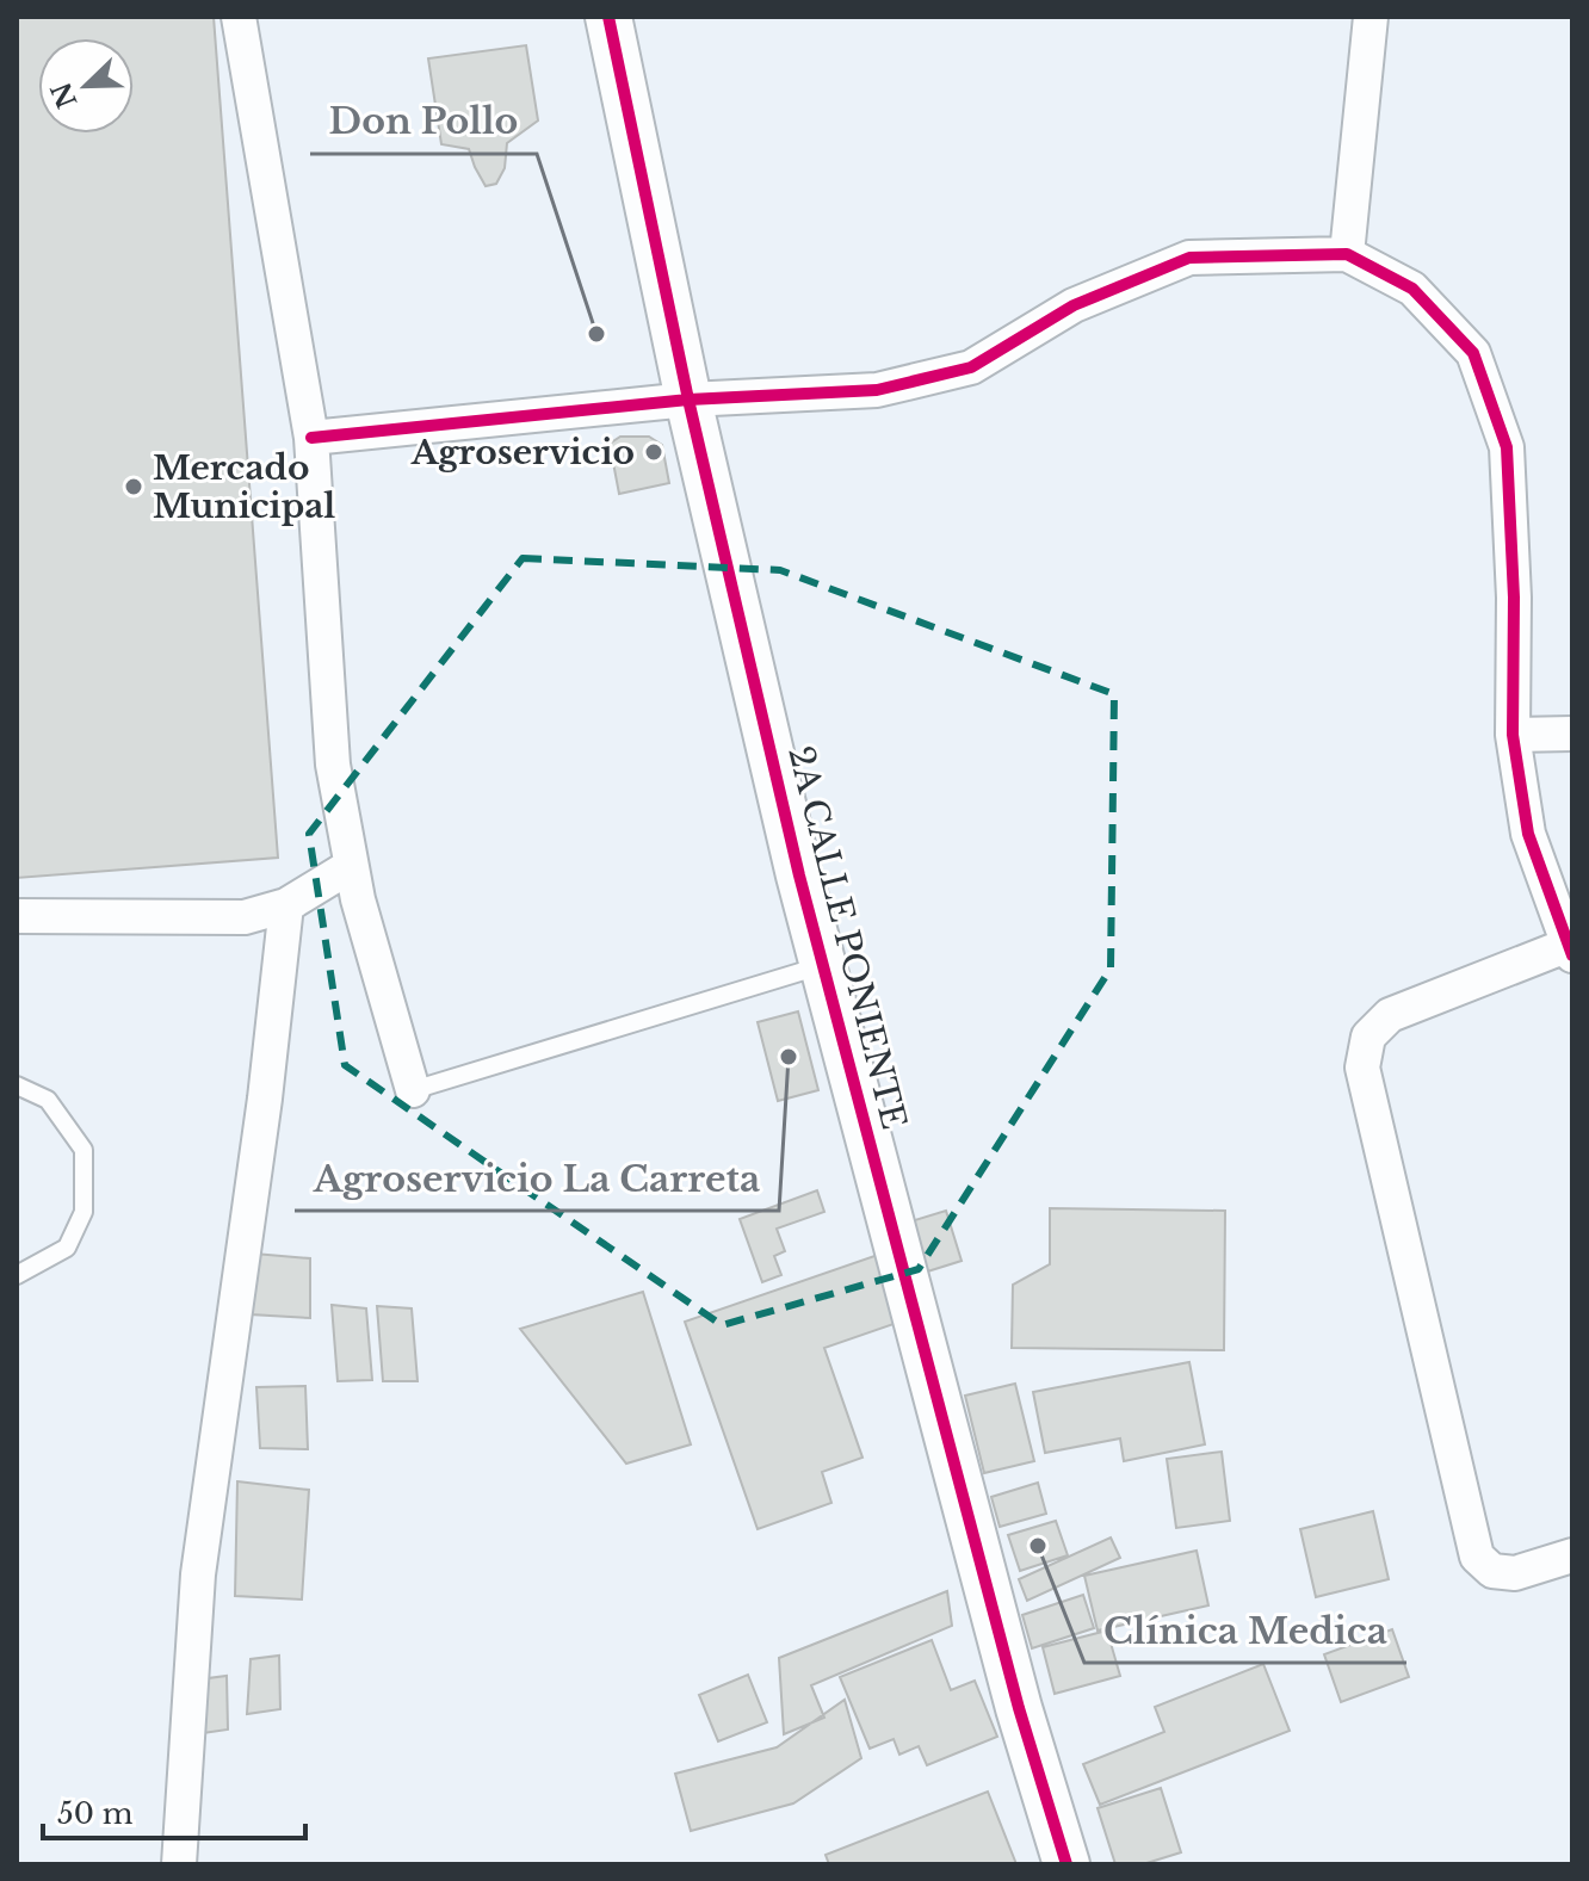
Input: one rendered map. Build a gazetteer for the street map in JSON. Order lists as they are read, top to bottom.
{
  "streets": {
    "street": ["2A CALLE PONIENTE"]
  },
  "places": [
    "Don Pollo",
    "Agroservicio",
    "Mercado Municipal",
    "Agroservicio La Carreta",
    "Clínica Medica"
  ],
  "scale_bar": "50 m",
  "north": "bottom left"
}
